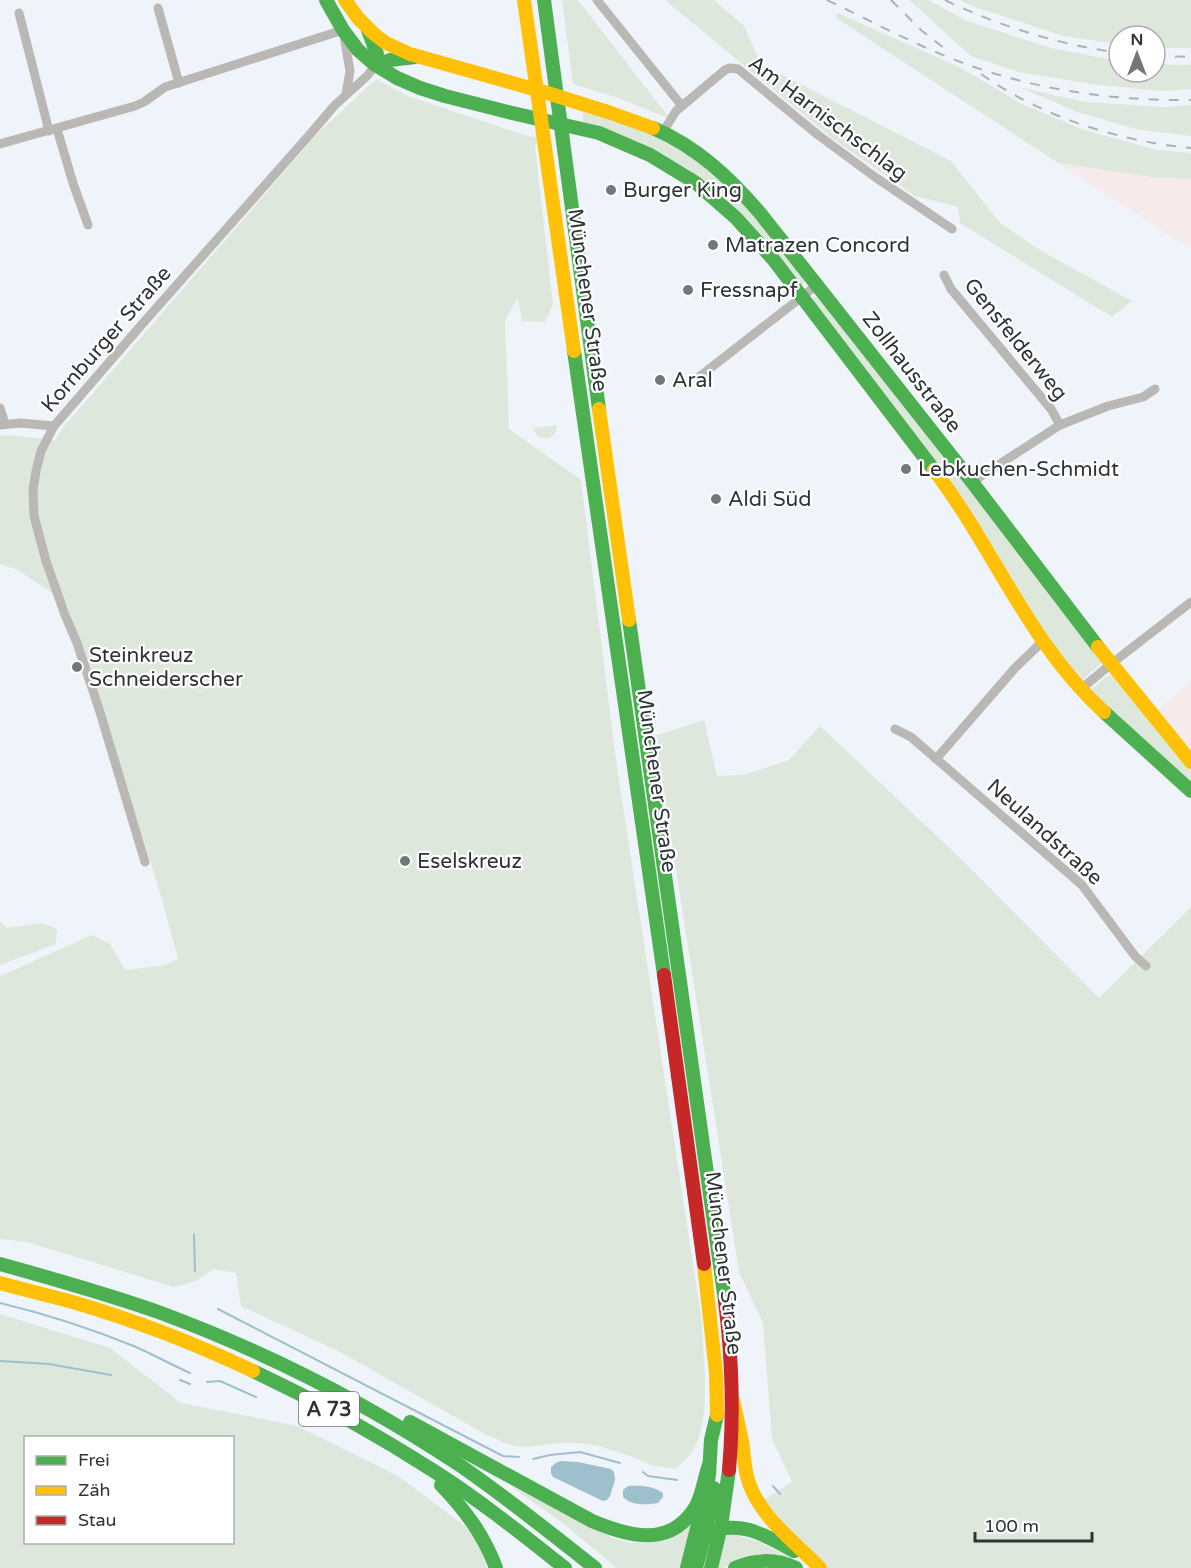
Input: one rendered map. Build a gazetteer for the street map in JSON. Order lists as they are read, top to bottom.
{
  "streets": {
    "main road": ["Münchener Straße", "Zollhausstraße", "A 73"],
    "street": [
      "Am Harnischschlag",
      "Kornburger Straße",
      "Gensfelderweg",
      "Neulandstraße"
    ]
  },
  "crossings": [
    ["Am Harnischschlag", "Zollhausstraße"],
    ["Münchener Straße", "Zollhausstraße"],
    ["Kornburger Straße", "Zollhausstraße"]
  ],
  "places": [
    "Burger King",
    "Matrazen Concord",
    "Fressnapf",
    "Aral",
    "Lebkuchen-Schmidt",
    "Aldi Süd",
    "Steinkreuz Schneiderscher",
    "Eselskreuz"
  ],
  "legend": ["Frei", "Zäh", "Stau"],
  "scale_bar": "100 m",
  "north": "top"
}
